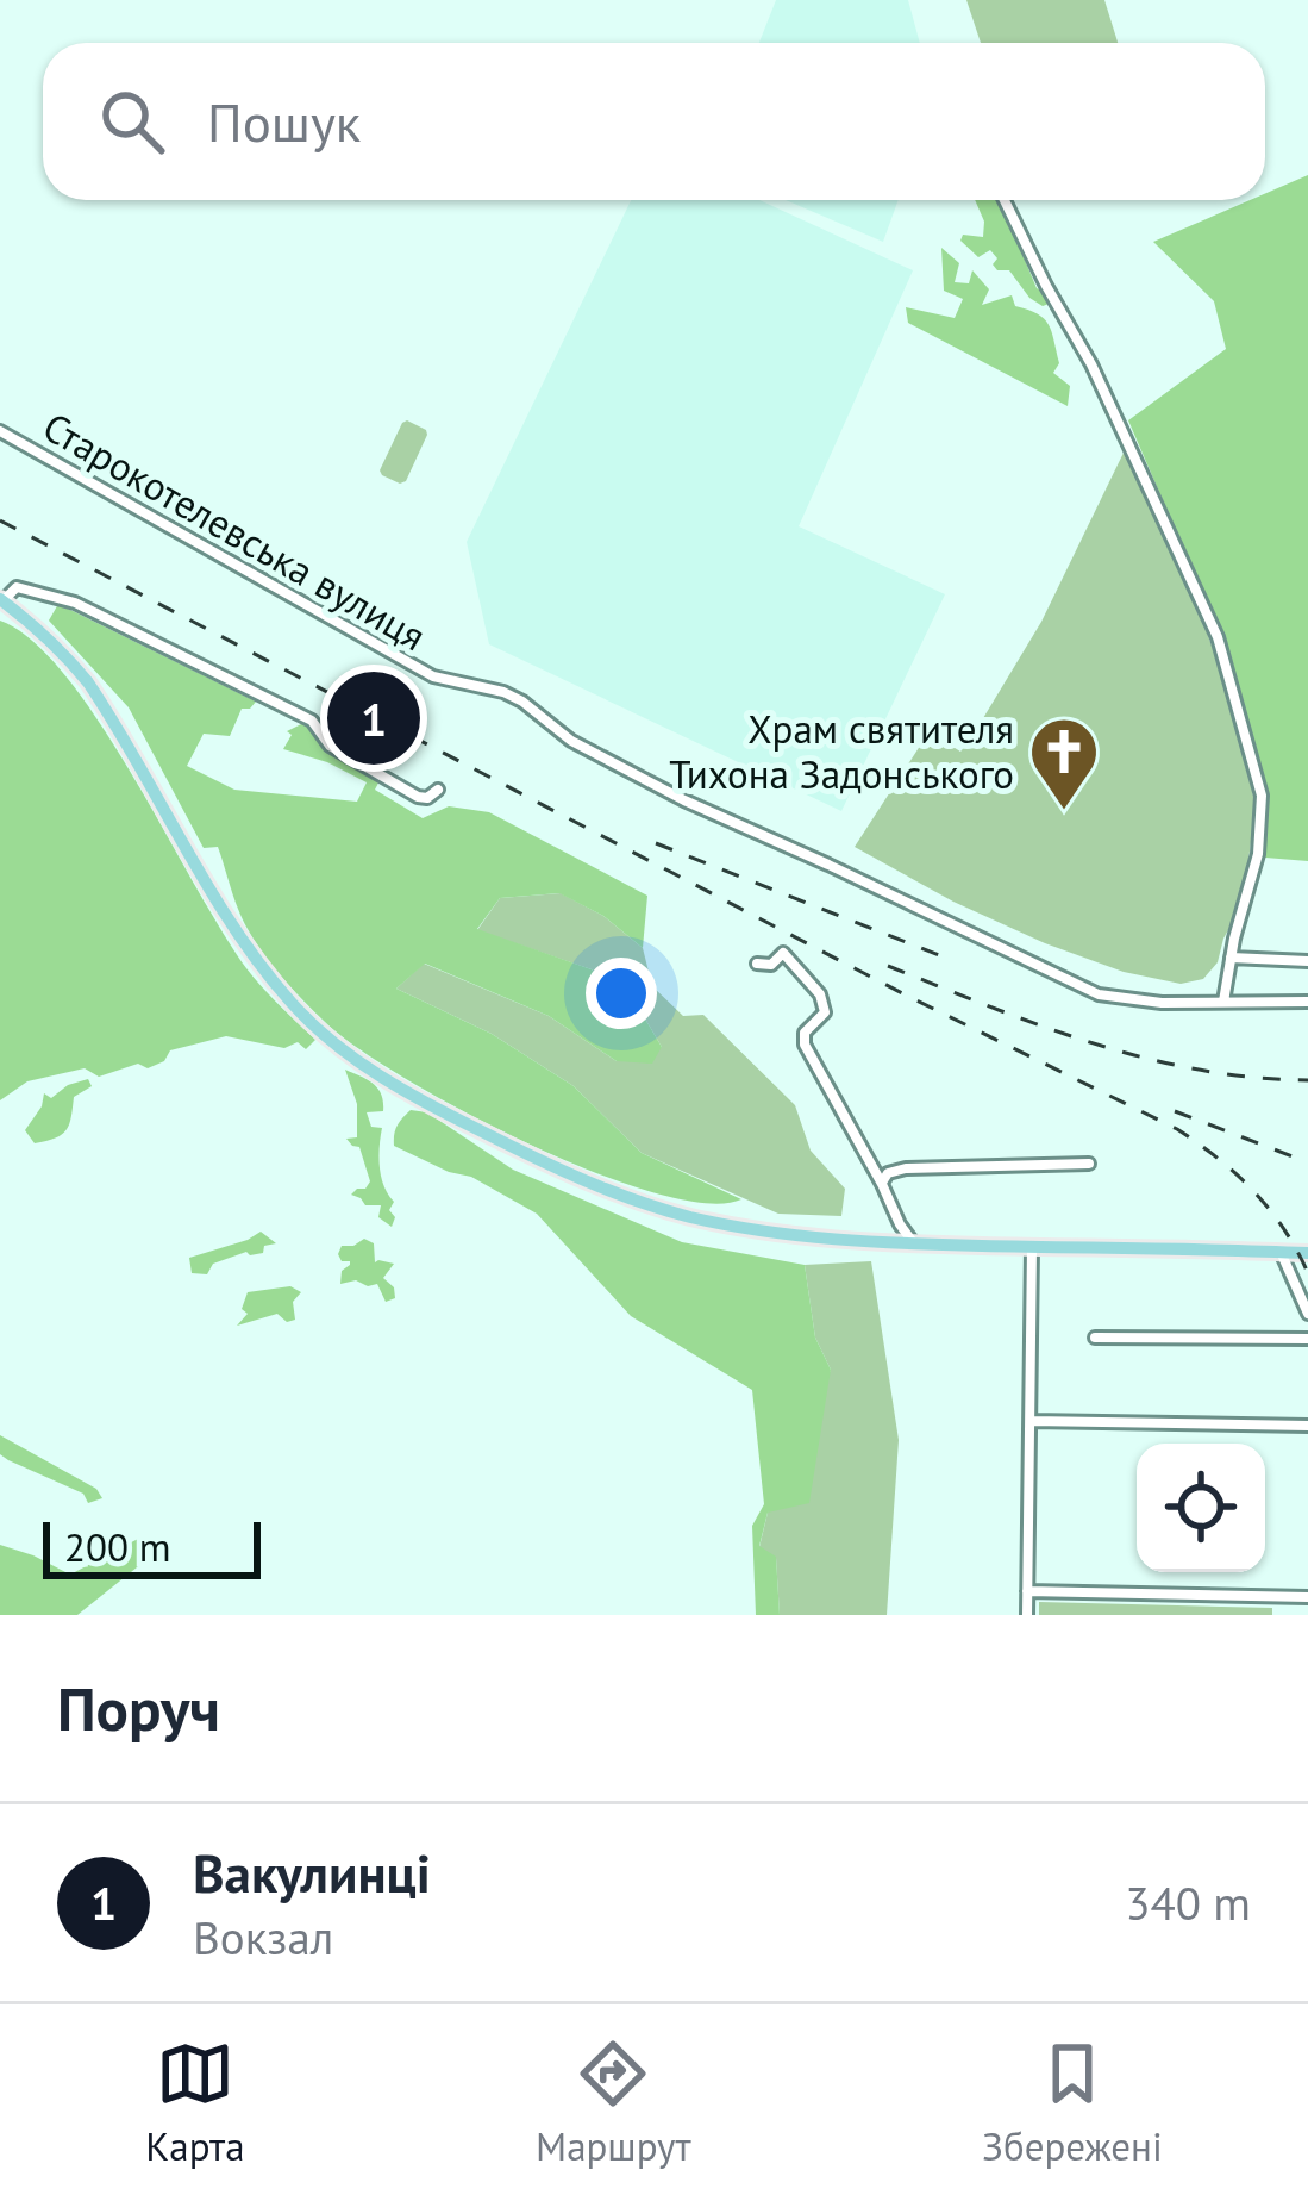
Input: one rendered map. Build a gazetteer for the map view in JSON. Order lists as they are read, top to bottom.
{
  "streets": {
    "street": ["Старокотелевська вулиця"]
  },
  "places": {
    "church": ["Храм святителя Тихона Задонського"]
  },
  "scale_bar": "200 m",
  "page": {
    "search": "Пошук",
    "pins": "1",
    "scale": "200 m",
    "heading": "Поруч",
    "list": [
      {
        "mark": "1",
        "name": "Вакулинці",
        "note": "Вокзал",
        "value": "340 m"
      }
    ],
    "nav": ["Карта", "Маршрут", "Збережені"]
  }
}
